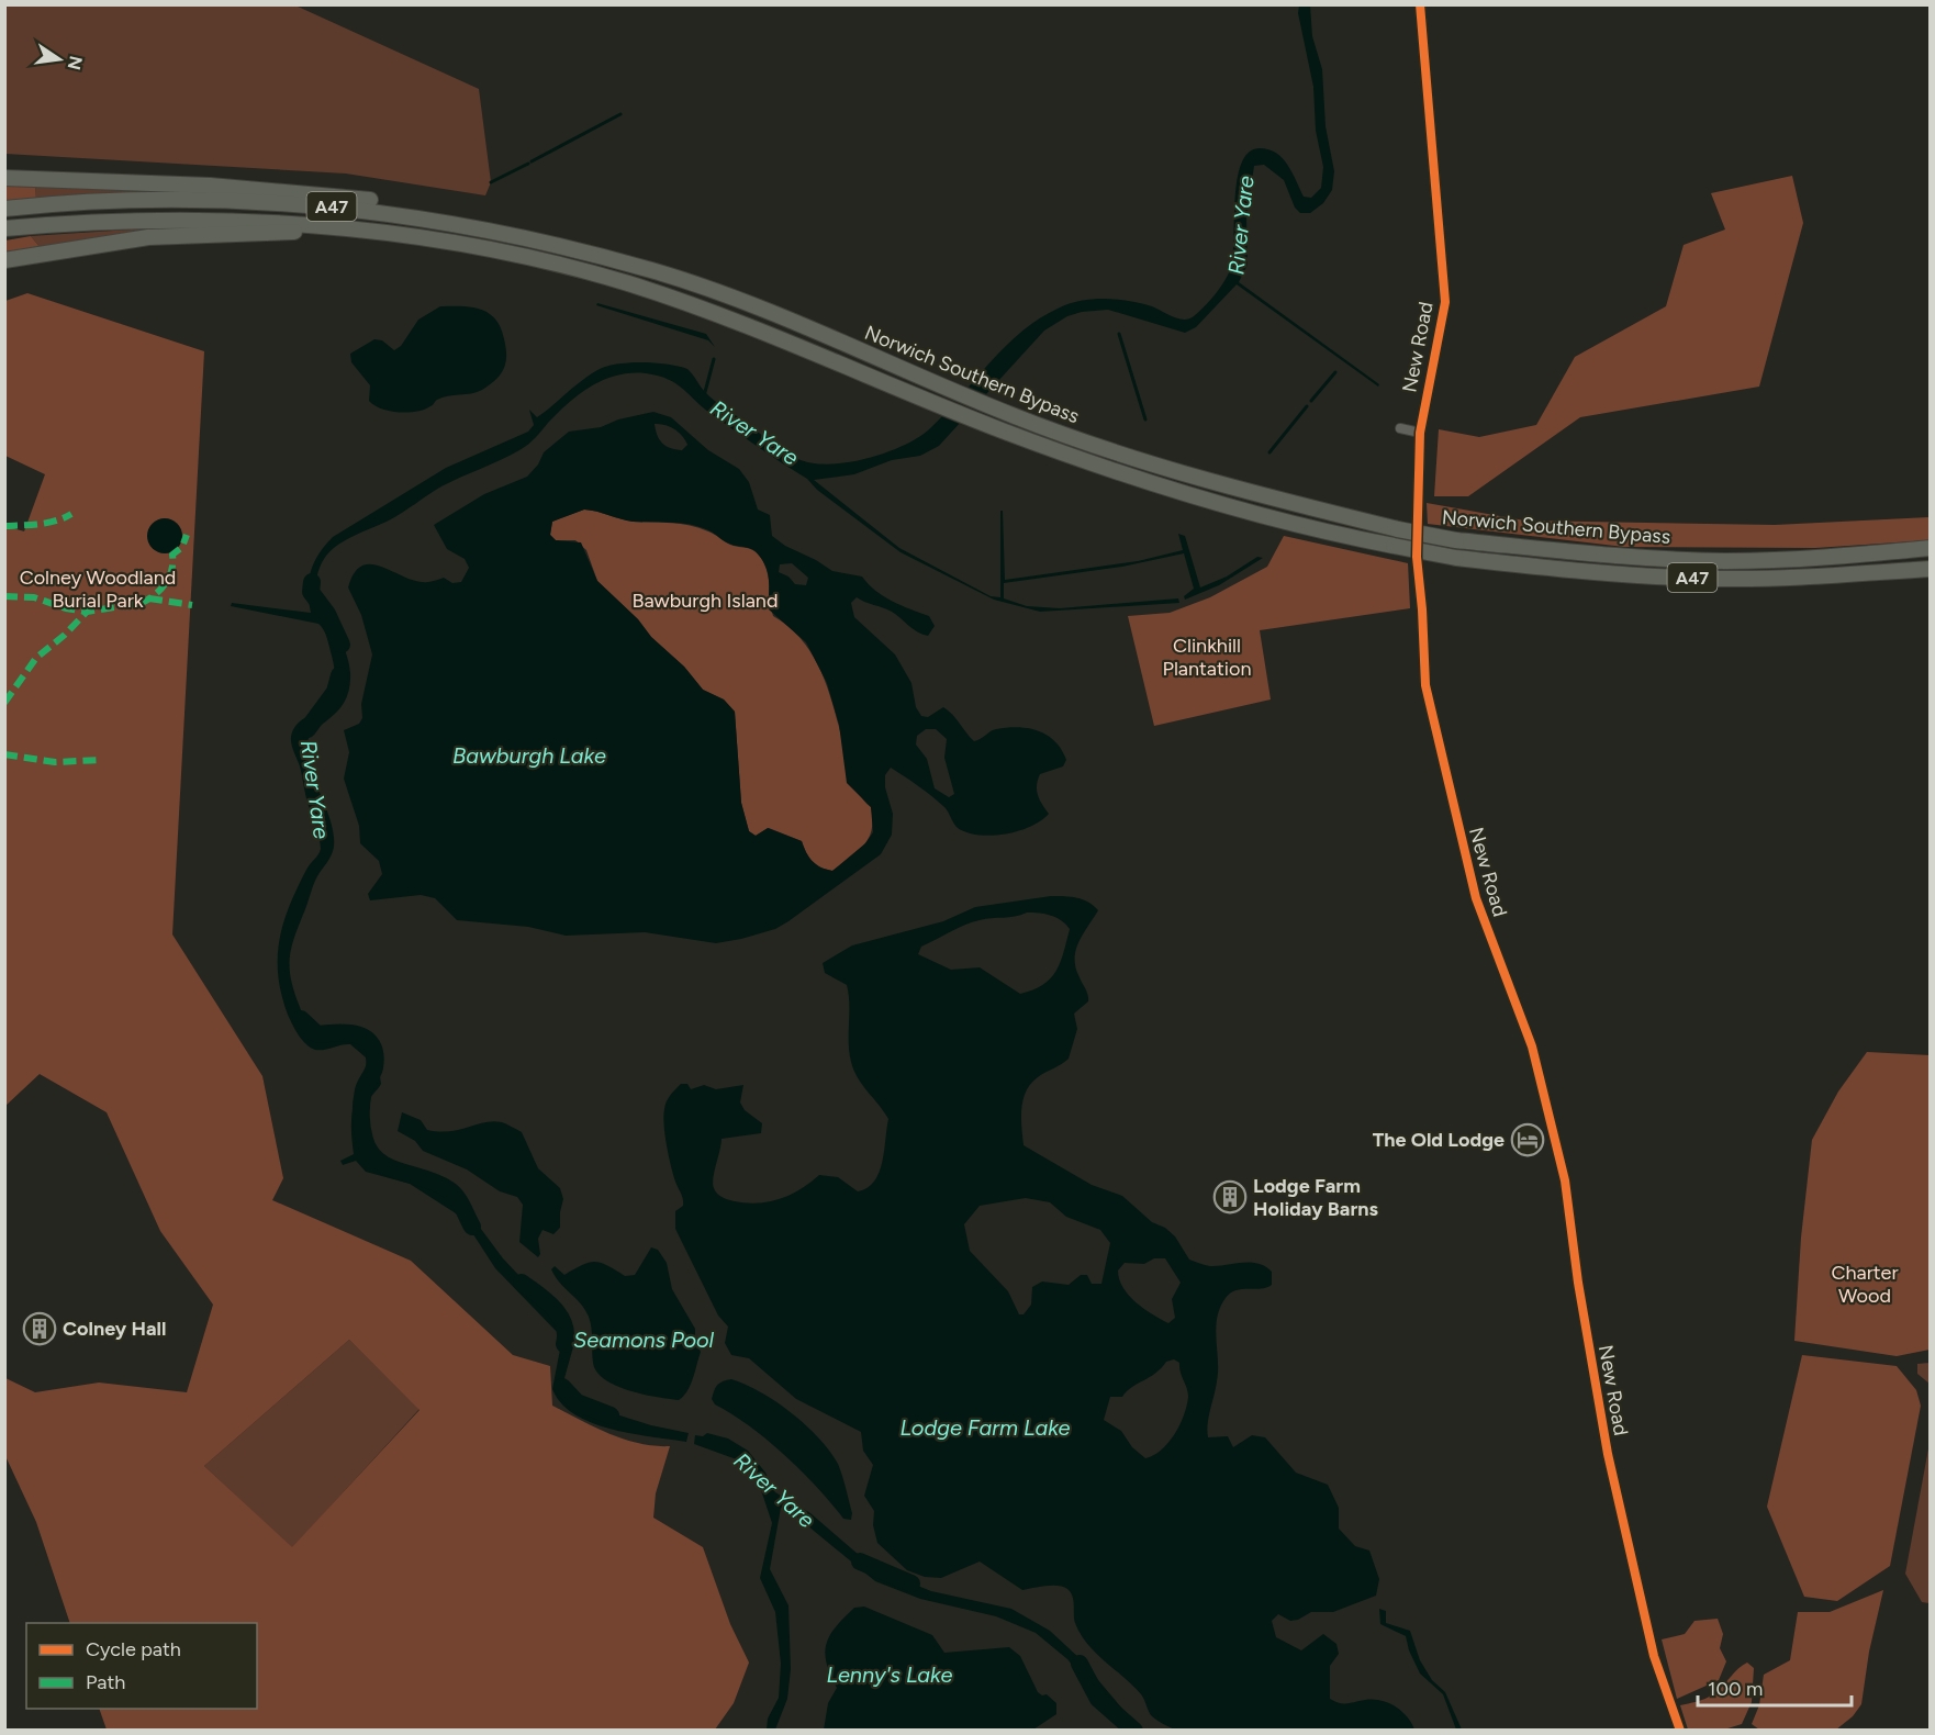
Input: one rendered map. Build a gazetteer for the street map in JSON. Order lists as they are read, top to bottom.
{
  "streets": {
    "highway": ["A47", "Norwich Southern Bypass"],
    "street": ["New Road"]
  },
  "crossings": [
    ["A47", "Norwich Southern Bypass"]
  ],
  "water": [
    "River Yare",
    "Bawburgh Lake",
    "Seamons Pool",
    "Lodge Farm Lake",
    "Lenny's Lake"
  ],
  "parks": [
    "Colney Woodland Burial Park",
    "Bawburgh Island",
    "Clinkhill Plantation",
    "Charter Wood"
  ],
  "places": {
    "hotel": ["The Old Lodge"],
    "building": ["Lodge Farm Holiday Barns", "Colney Hall"]
  },
  "legend": ["Cycle path", "Path"],
  "scale_bar": "100 m",
  "north": "right"
}
